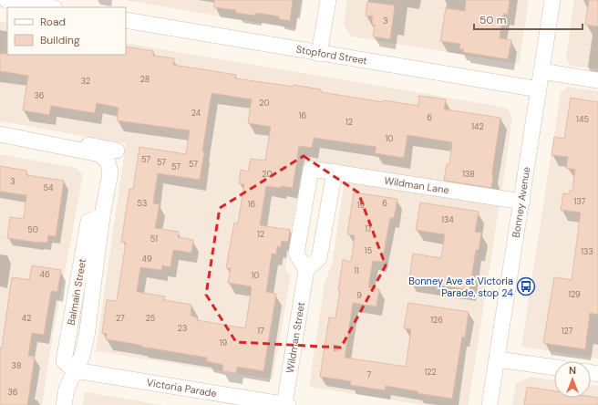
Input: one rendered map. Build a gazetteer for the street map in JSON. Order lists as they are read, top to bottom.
{
  "streets": {
    "street": [
      "Stopford Street",
      "Wildman Lane",
      "Bonney Avenue",
      "Balmain Street",
      "Wildman Street",
      "Victoria Parade"
    ]
  },
  "crossings": [
    ["Stopford Street", "Bonney Avenue"],
    ["Wildman Lane", "Bonney Avenue"],
    ["Wildman Lane", "Wildman Street"],
    ["Balmain Street", "Victoria Parade"],
    ["Wildman Street", "Victoria Parade"]
  ],
  "places": {
    "bus stop": ["Bonney Ave at Victoria Parade, stop 24"]
  },
  "house_numbers": [
    "3",
    "28",
    "32",
    "36",
    "20",
    "24",
    "16",
    "6",
    "145",
    "12",
    "142",
    "10",
    "57",
    "57",
    "57",
    "57",
    "20",
    "138",
    "3",
    "54",
    "137",
    "53",
    "6",
    "16",
    "19",
    "134",
    "17",
    "50",
    "12",
    "51",
    "15",
    "133",
    "49",
    "11",
    "46",
    "10",
    "129",
    "9",
    "42",
    "27",
    "25",
    "126",
    "23",
    "17",
    "127",
    "19",
    "11",
    "38",
    "122",
    "7",
    "36"
  ],
  "legend": ["Road", "Building"],
  "scale_bar": "50 m",
  "north": "top"
}
